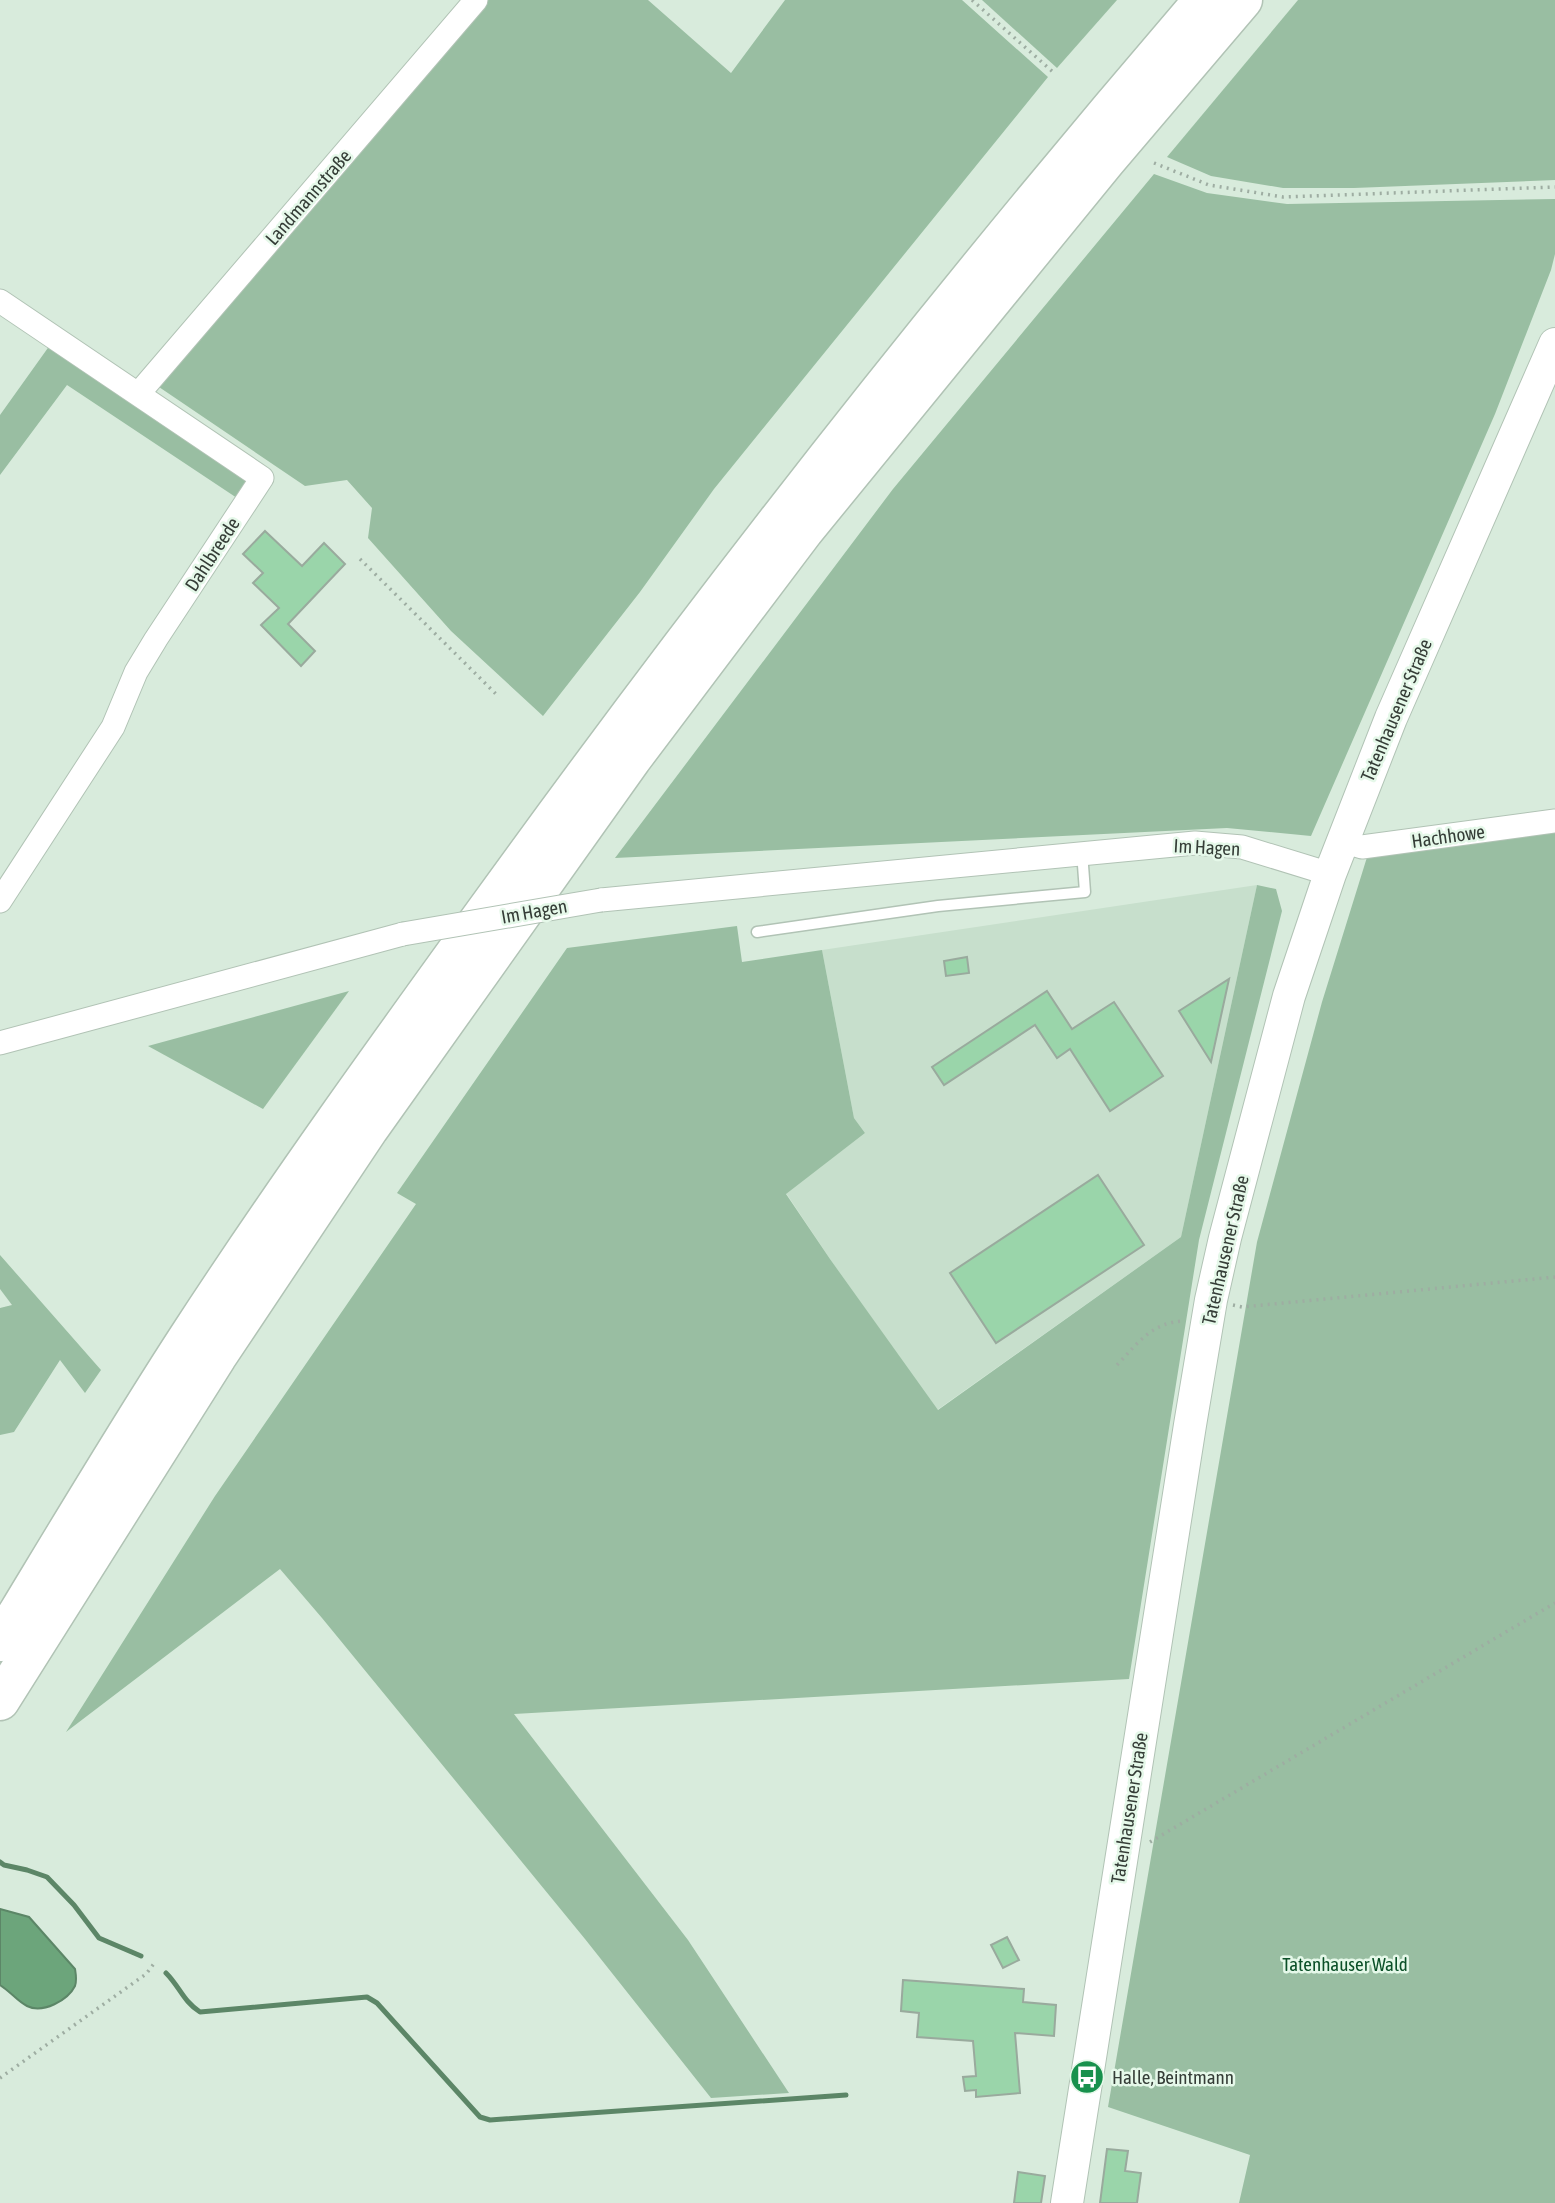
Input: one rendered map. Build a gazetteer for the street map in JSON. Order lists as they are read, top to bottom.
{
  "streets": {
    "street": [
      "Landmannstraße",
      "Dahlbreede",
      "Tatenhausener Straße",
      "Hachhowe",
      "Im Hagen"
    ]
  },
  "crossings": [
    ["Landmannstraße", "Dahlbreede"],
    ["Tatenhausener Straße", "Hachhowe"],
    ["Tatenhausener Straße", "Im Hagen"]
  ],
  "parks": ["Tatenhauser Wald"],
  "places": {
    "bus stop": ["Halle, Beintmann"]
  }
}
